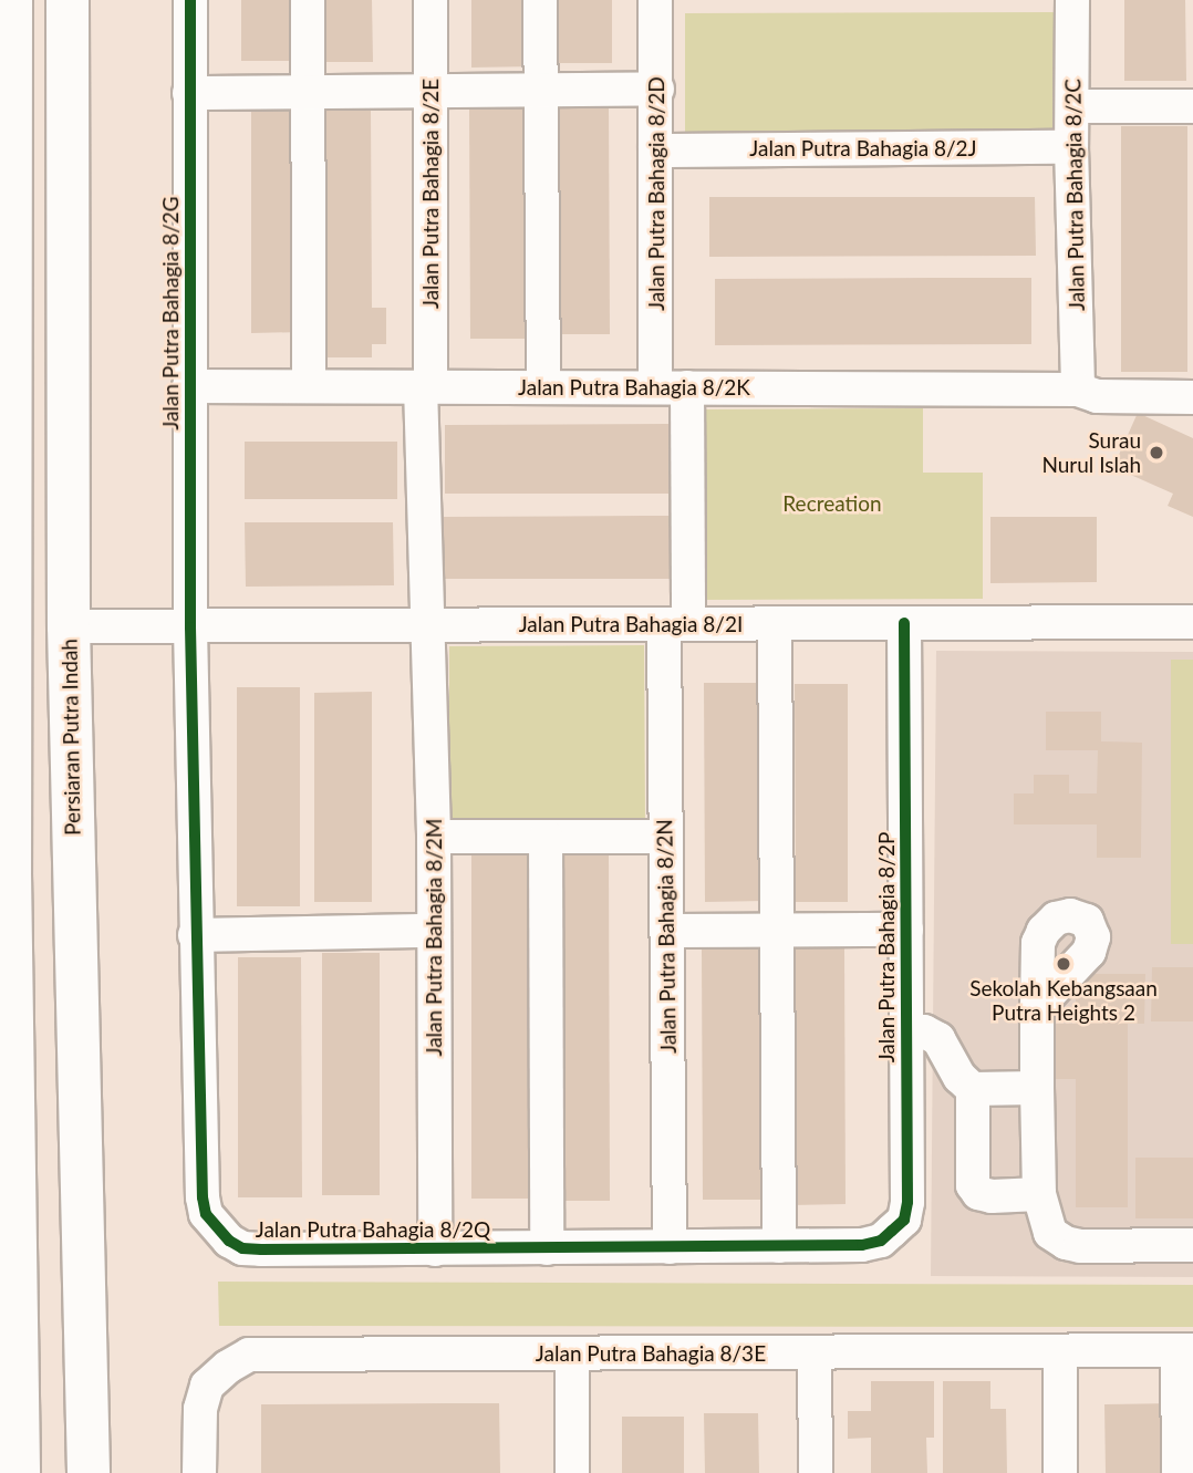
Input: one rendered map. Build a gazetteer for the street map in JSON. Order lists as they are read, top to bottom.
{
  "streets": {
    "main road": ["Persiaran Putra Indah"],
    "street": [
      "Jalan Putra Bahagia 8/2J",
      "Jalan Putra Bahagia 8/2E",
      "Jalan Putra Bahagia 8/2D",
      "Jalan Putra Bahagia 8/2C",
      "Jalan Putra Bahagia 8/2G",
      "Jalan Putra Bahagia 8/2K",
      "Jalan Putra Bahagia 8/2I",
      "Jalan Putra Bahagia 8/2N",
      "Jalan Putra Bahagia 8/2M",
      "Jalan Putra Bahagia 8/2P",
      "Jalan Putra Bahagia 8/2Q",
      "Jalan Putra Bahagia 8/3E"
    ]
  },
  "crossings": [
    ["Jalan Putra Bahagia 8/2J", "Jalan Putra Bahagia 8/2D"],
    ["Jalan Putra Bahagia 8/2J", "Jalan Putra Bahagia 8/2C"],
    ["Jalan Putra Bahagia 8/2E", "Jalan Putra Bahagia 8/2K"],
    ["Jalan Putra Bahagia 8/2E", "Jalan Putra Bahagia 8/2I"],
    ["Jalan Putra Bahagia 8/2E", "Jalan Putra Bahagia 8/2M"],
    ["Jalan Putra Bahagia 8/2D", "Jalan Putra Bahagia 8/2K"],
    ["Jalan Putra Bahagia 8/2D", "Jalan Putra Bahagia 8/2I"],
    ["Jalan Putra Bahagia 8/2D", "Jalan Putra Bahagia 8/2N"],
    ["Jalan Putra Bahagia 8/2C", "Jalan Putra Bahagia 8/2K"],
    ["Jalan Putra Bahagia 8/2G", "Jalan Putra Bahagia 8/2K"],
    ["Jalan Putra Bahagia 8/2G", "Jalan Putra Bahagia 8/2I"],
    ["Jalan Putra Bahagia 8/2G", "Jalan Putra Bahagia 8/2Q"],
    ["Jalan Putra Bahagia 8/2I", "Persiaran Putra Indah"],
    ["Jalan Putra Bahagia 8/2I", "Jalan Putra Bahagia 8/2N"],
    ["Jalan Putra Bahagia 8/2I", "Jalan Putra Bahagia 8/2M"],
    ["Jalan Putra Bahagia 8/2I", "Jalan Putra Bahagia 8/2P"],
    ["Jalan Putra Bahagia 8/2I", "Jalan Putra Bahagia 8/2Q"],
    ["Jalan Putra Bahagia 8/2N", "Jalan Putra Bahagia 8/2Q"],
    ["Jalan Putra Bahagia 8/2M", "Jalan Putra Bahagia 8/2Q"],
    ["Jalan Putra Bahagia 8/2P", "Jalan Putra Bahagia 8/2Q"]
  ],
  "parks": ["Recreation"],
  "places": ["Surau Nurul Islah", "Sekolah Kebangsaan Putra Heights 2"]
}
